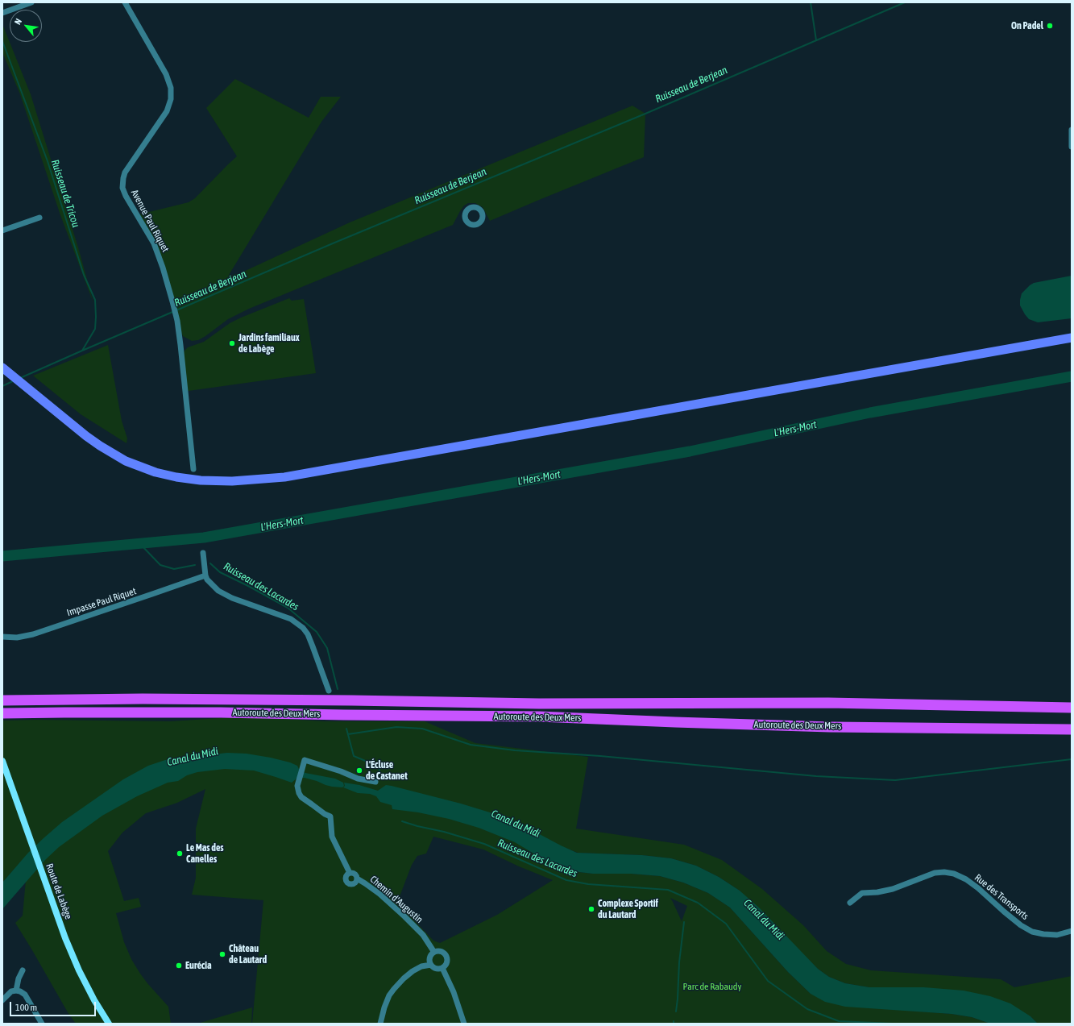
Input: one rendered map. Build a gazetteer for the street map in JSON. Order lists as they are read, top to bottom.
{
  "streets": {
    "highway": ["Autoroute des Deux Mers"],
    "street": [
      "Avenue Paul Riquet",
      "Impasse Paul Riquet",
      "Route de Labège",
      "Rue des Transports",
      "Chemin d'Augustin"
    ]
  },
  "water": [
    "Ruisseau de Berjean",
    "Ruisseau de Tricou",
    "L'Hers-Mort",
    "Ruisseau des Lacardes",
    "Canal du Midi"
  ],
  "parks": ["Parc de Rabaudy"],
  "places": [
    "On Padel",
    "Jardins familiaux de Labège",
    "L'Écluse de Castanet",
    "Le Mas des Canelles",
    "Complexe Sportif du Lautard",
    "Château de Lautard",
    "Eurécia"
  ],
  "scale_bar": "100 m",
  "north": "top left"
}
